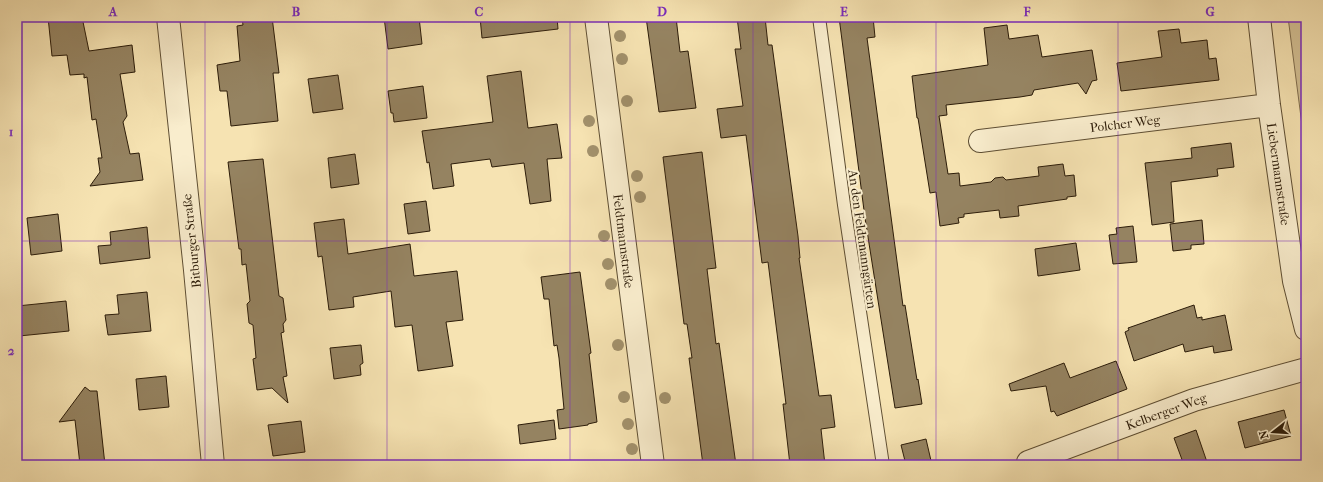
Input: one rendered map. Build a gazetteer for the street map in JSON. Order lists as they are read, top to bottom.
{
  "streets": {
    "street": [
      "Polcher Weg",
      "Liebermannstraße",
      "Bitburger Straße",
      "Feldtmannstraße",
      "Kelberger Weg"
    ],
    "lane": ["An den Feldtmanngärten"]
  },
  "crossings": [
    ["Polcher Weg", "Liebermannstraße"]
  ],
  "north": "left",
  "grid": {
    "columns": [
      "A",
      "B",
      "C",
      "D",
      "E",
      "F",
      "G"
    ],
    "rows": ["1", "2"]
  }
}
